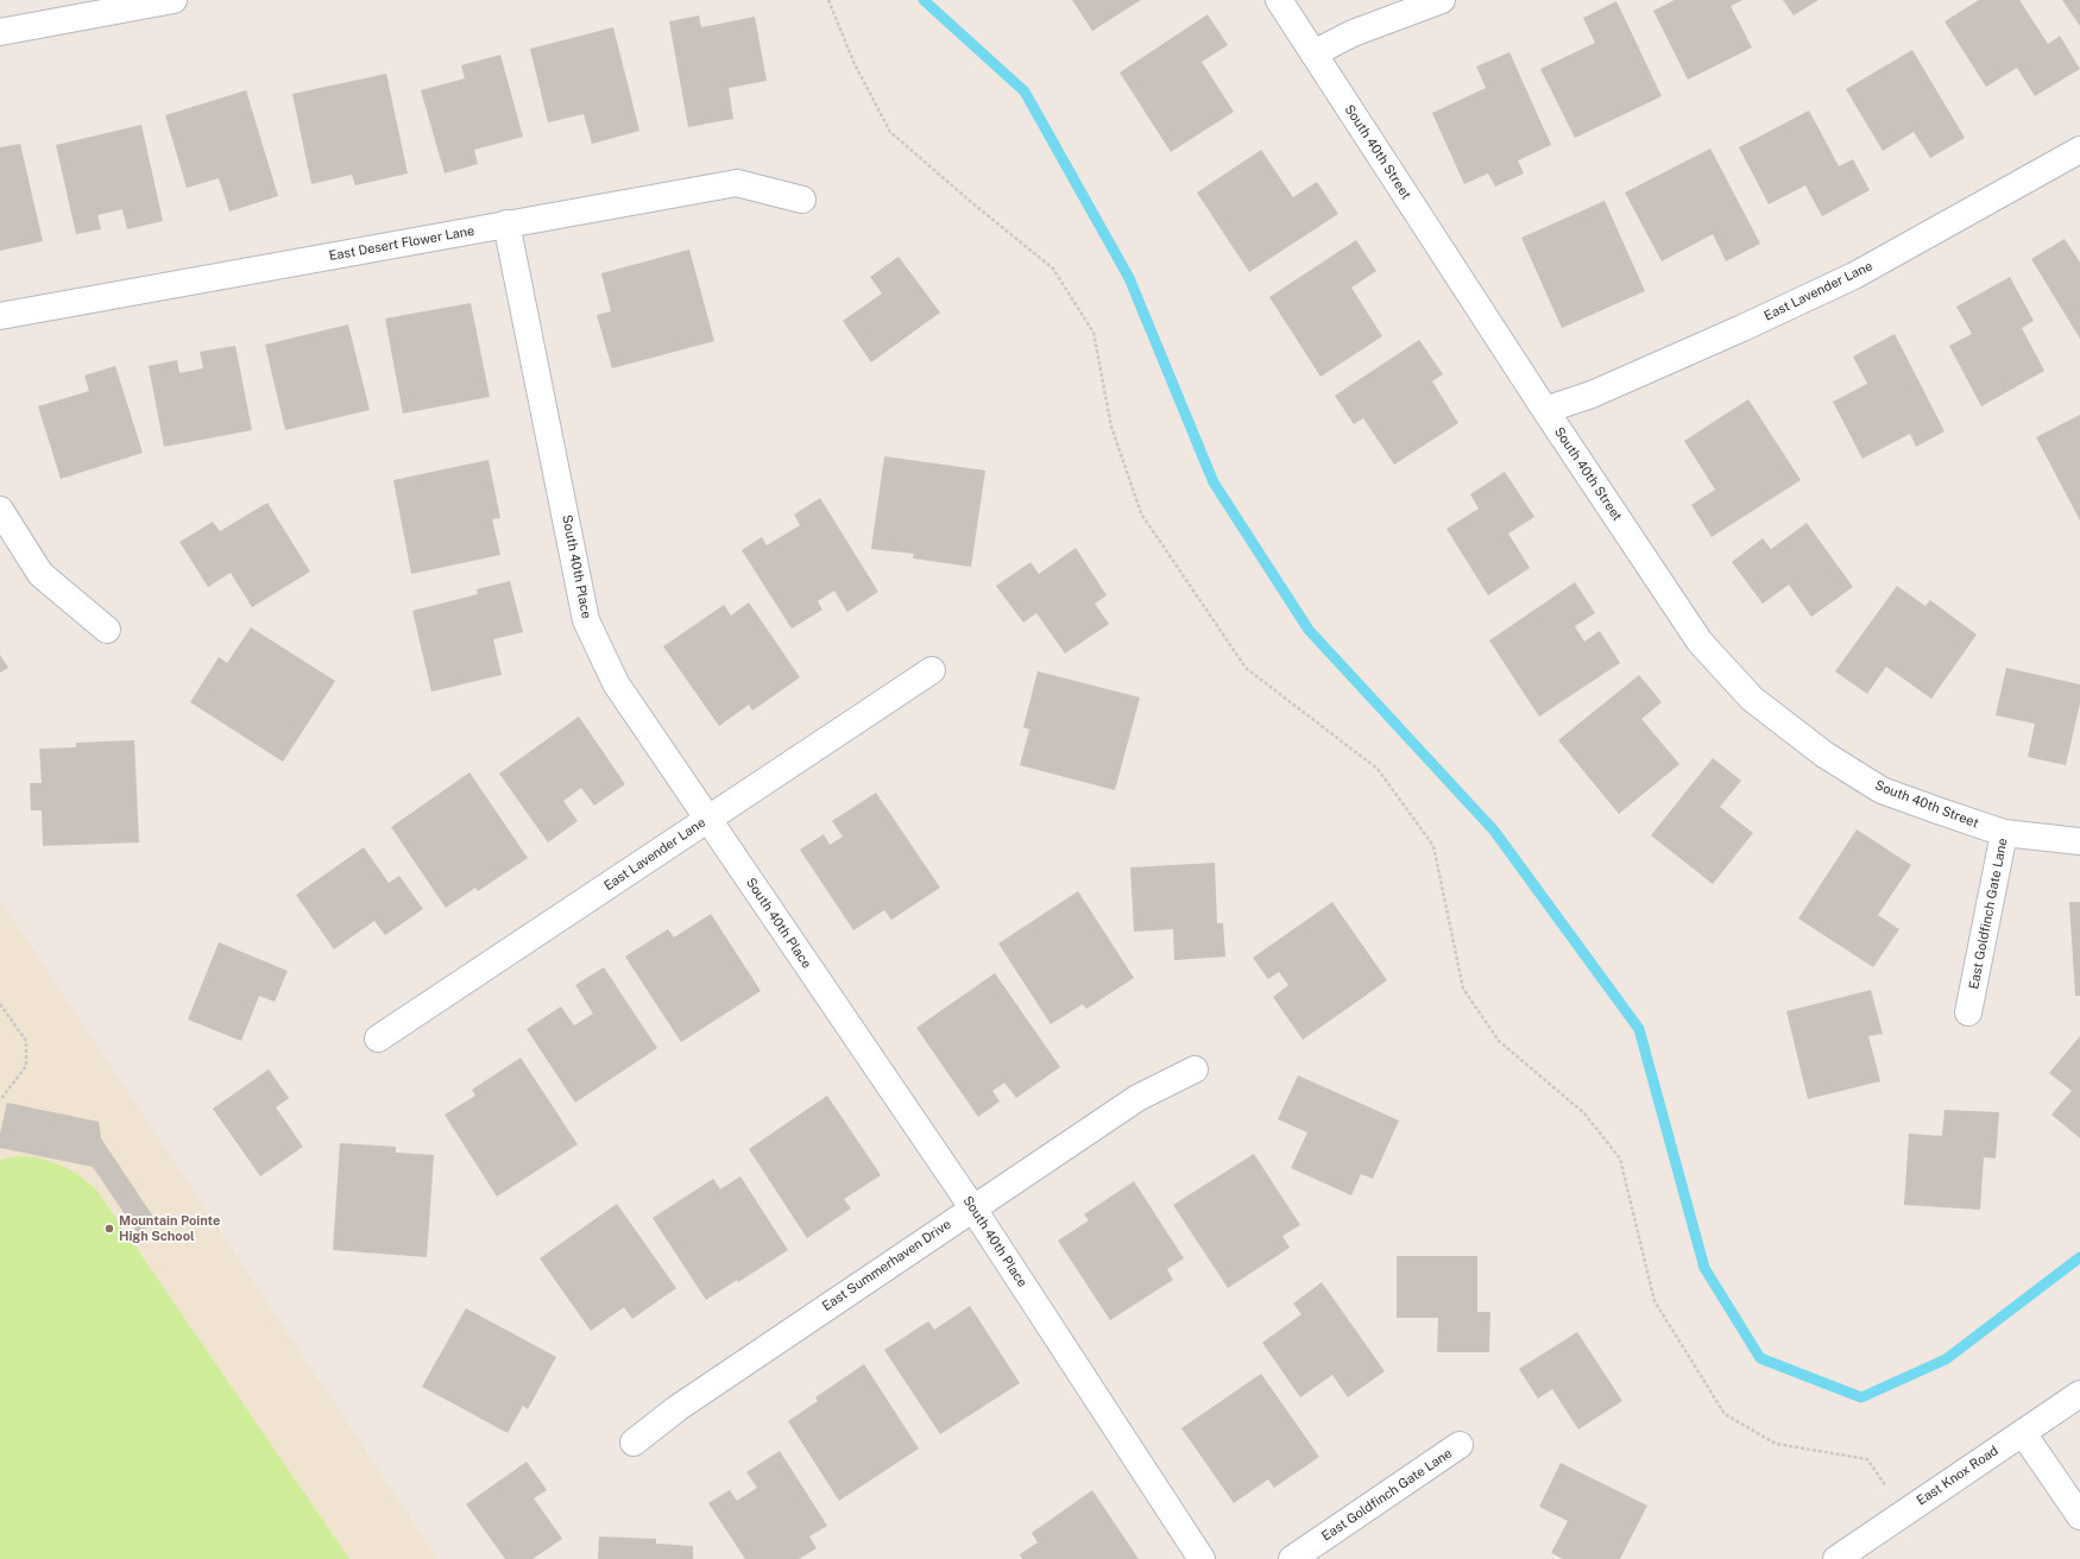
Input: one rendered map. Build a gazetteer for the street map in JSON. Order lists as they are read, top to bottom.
{
  "streets": {
    "street": [
      "South 40th Street",
      "East Desert Flower Lane",
      "East Lavender Lane",
      "South 40th Place",
      "East Goldfinch Gate Lane",
      "East Summerhaven Drive",
      "East Knox Road"
    ]
  },
  "crossings": [
    ["South 40th Street", "East Lavender Lane"],
    ["South 40th Street", "East Goldfinch Gate Lane"],
    ["East Desert Flower Lane", "South 40th Place"],
    ["East Lavender Lane", "South 40th Place"],
    ["South 40th Place", "East Summerhaven Drive"]
  ],
  "places": ["Mountain Pointe High School"]
}
